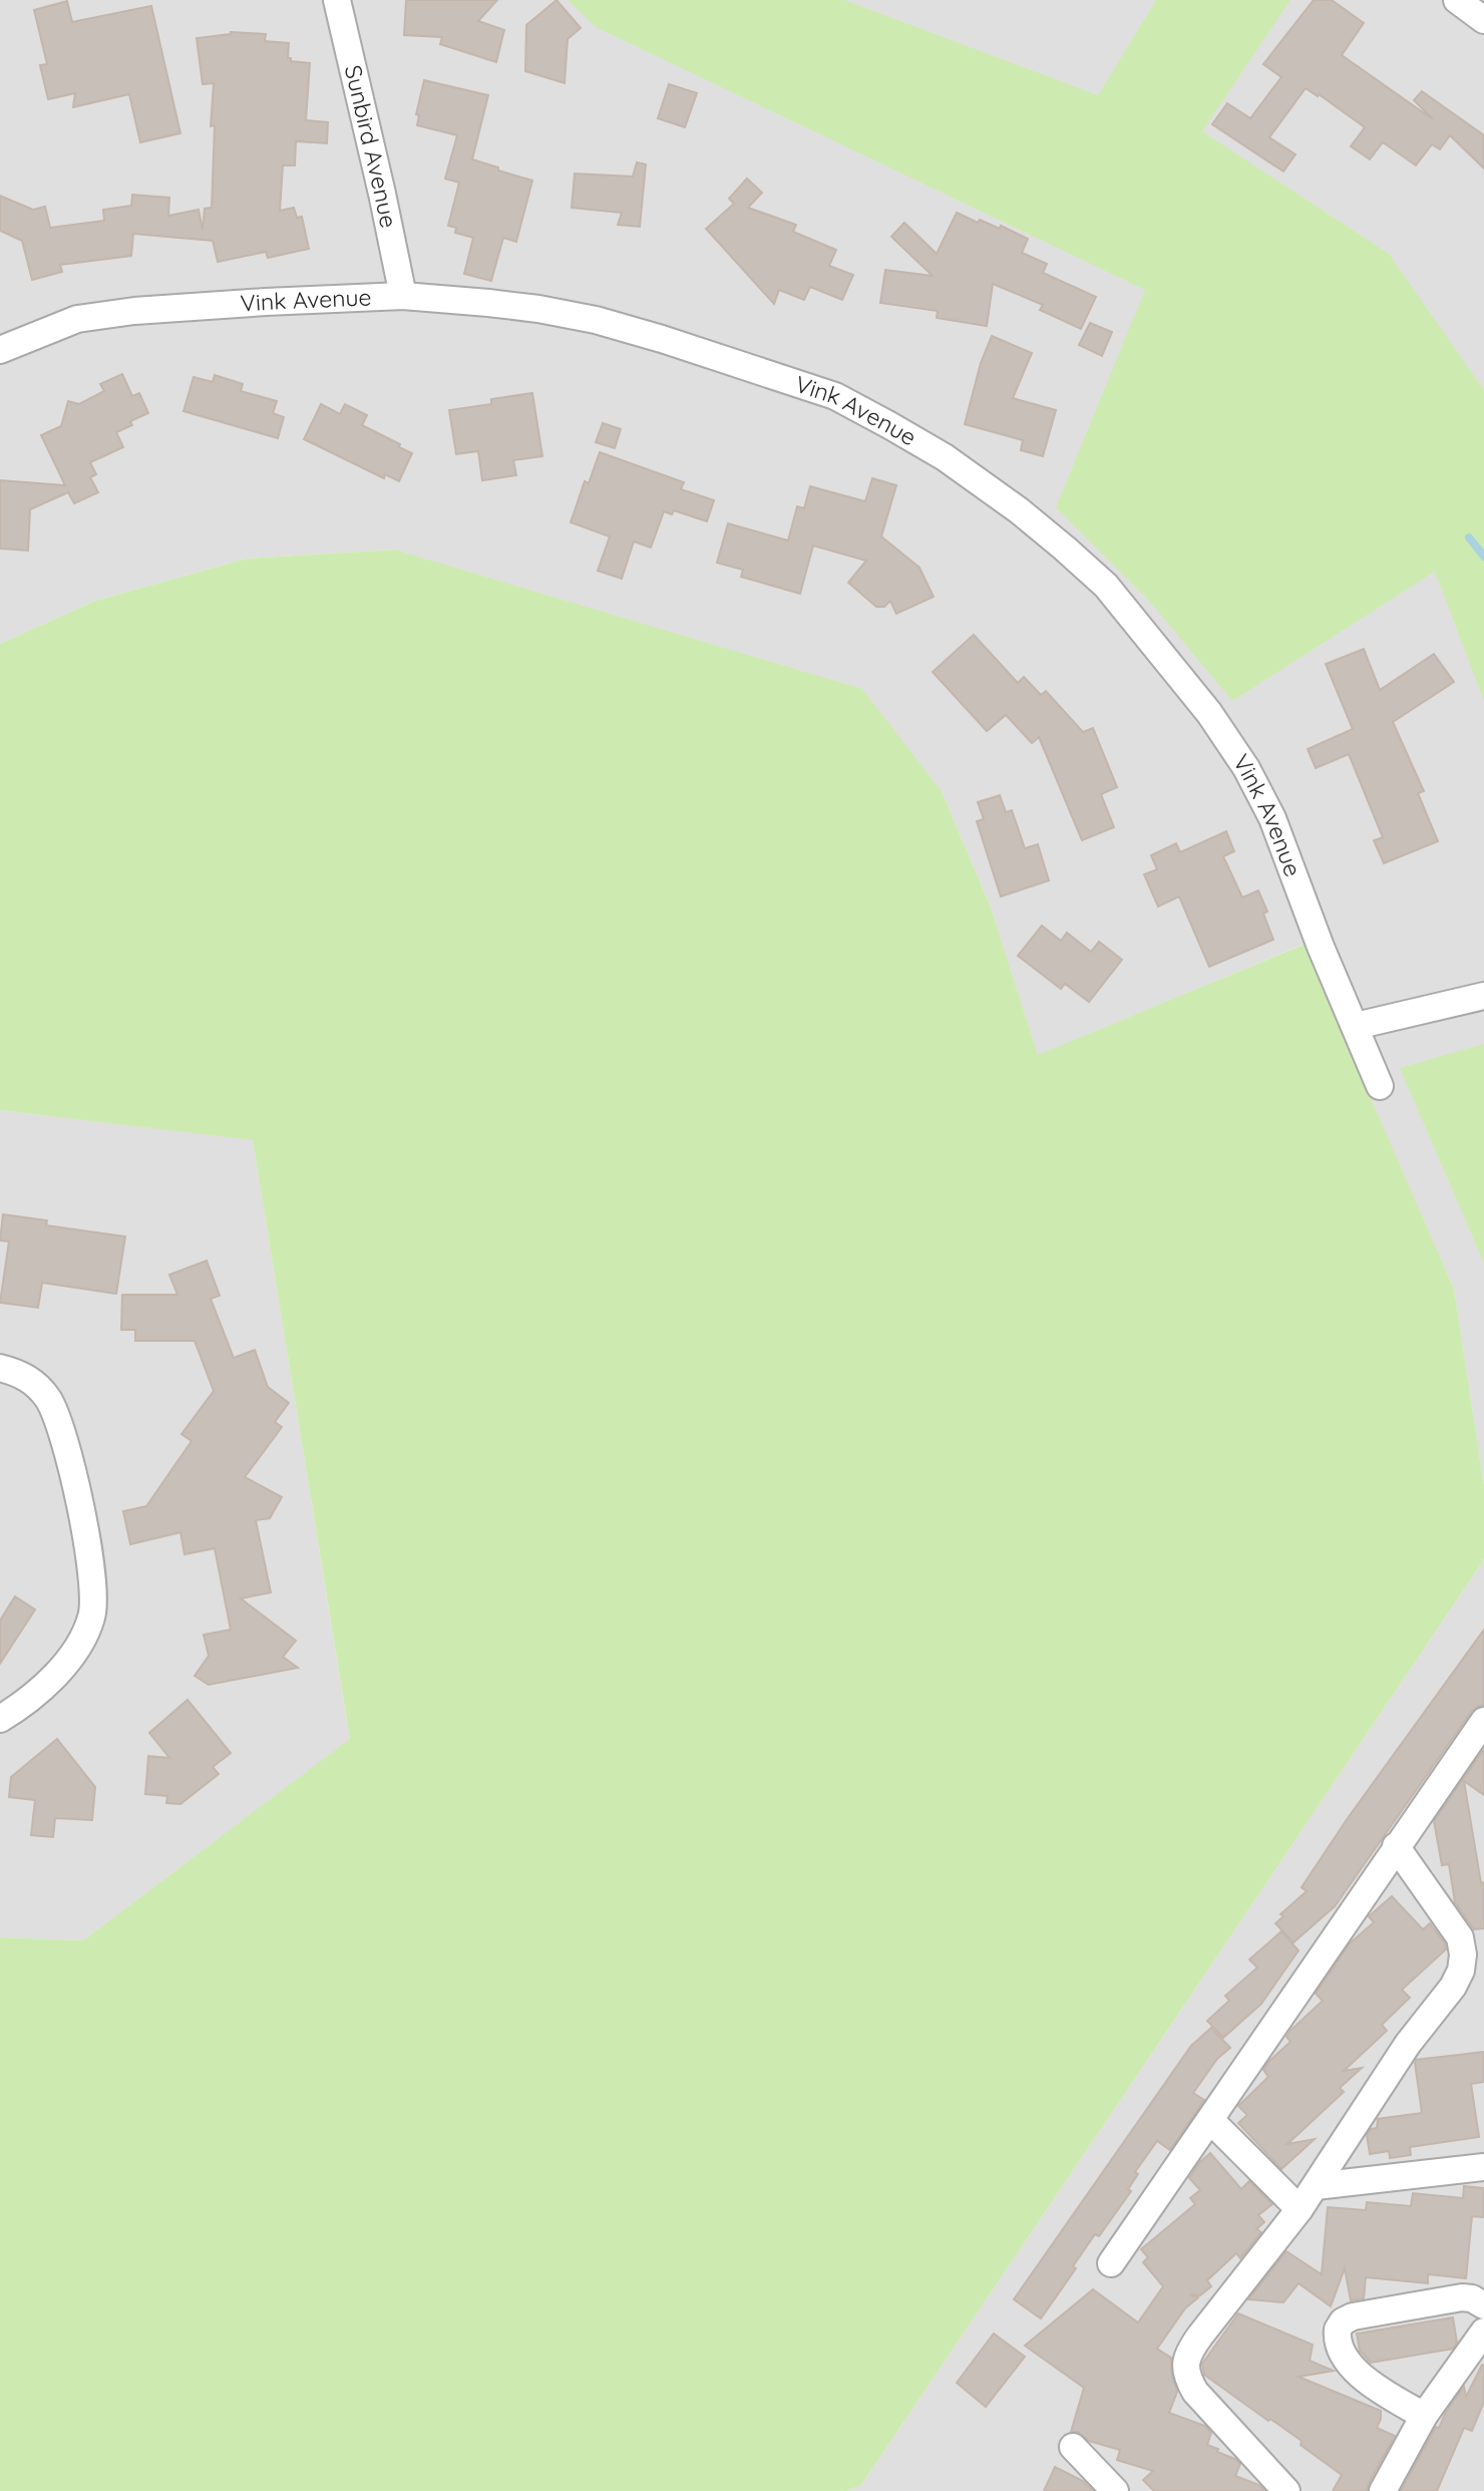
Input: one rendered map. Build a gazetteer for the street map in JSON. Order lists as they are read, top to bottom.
{
  "streets": {
    "street": ["Sunbird Avenue", "Vink Avenue"]
  },
  "crossings": [
    ["Sunbird Avenue", "Vink Avenue"]
  ]
}
